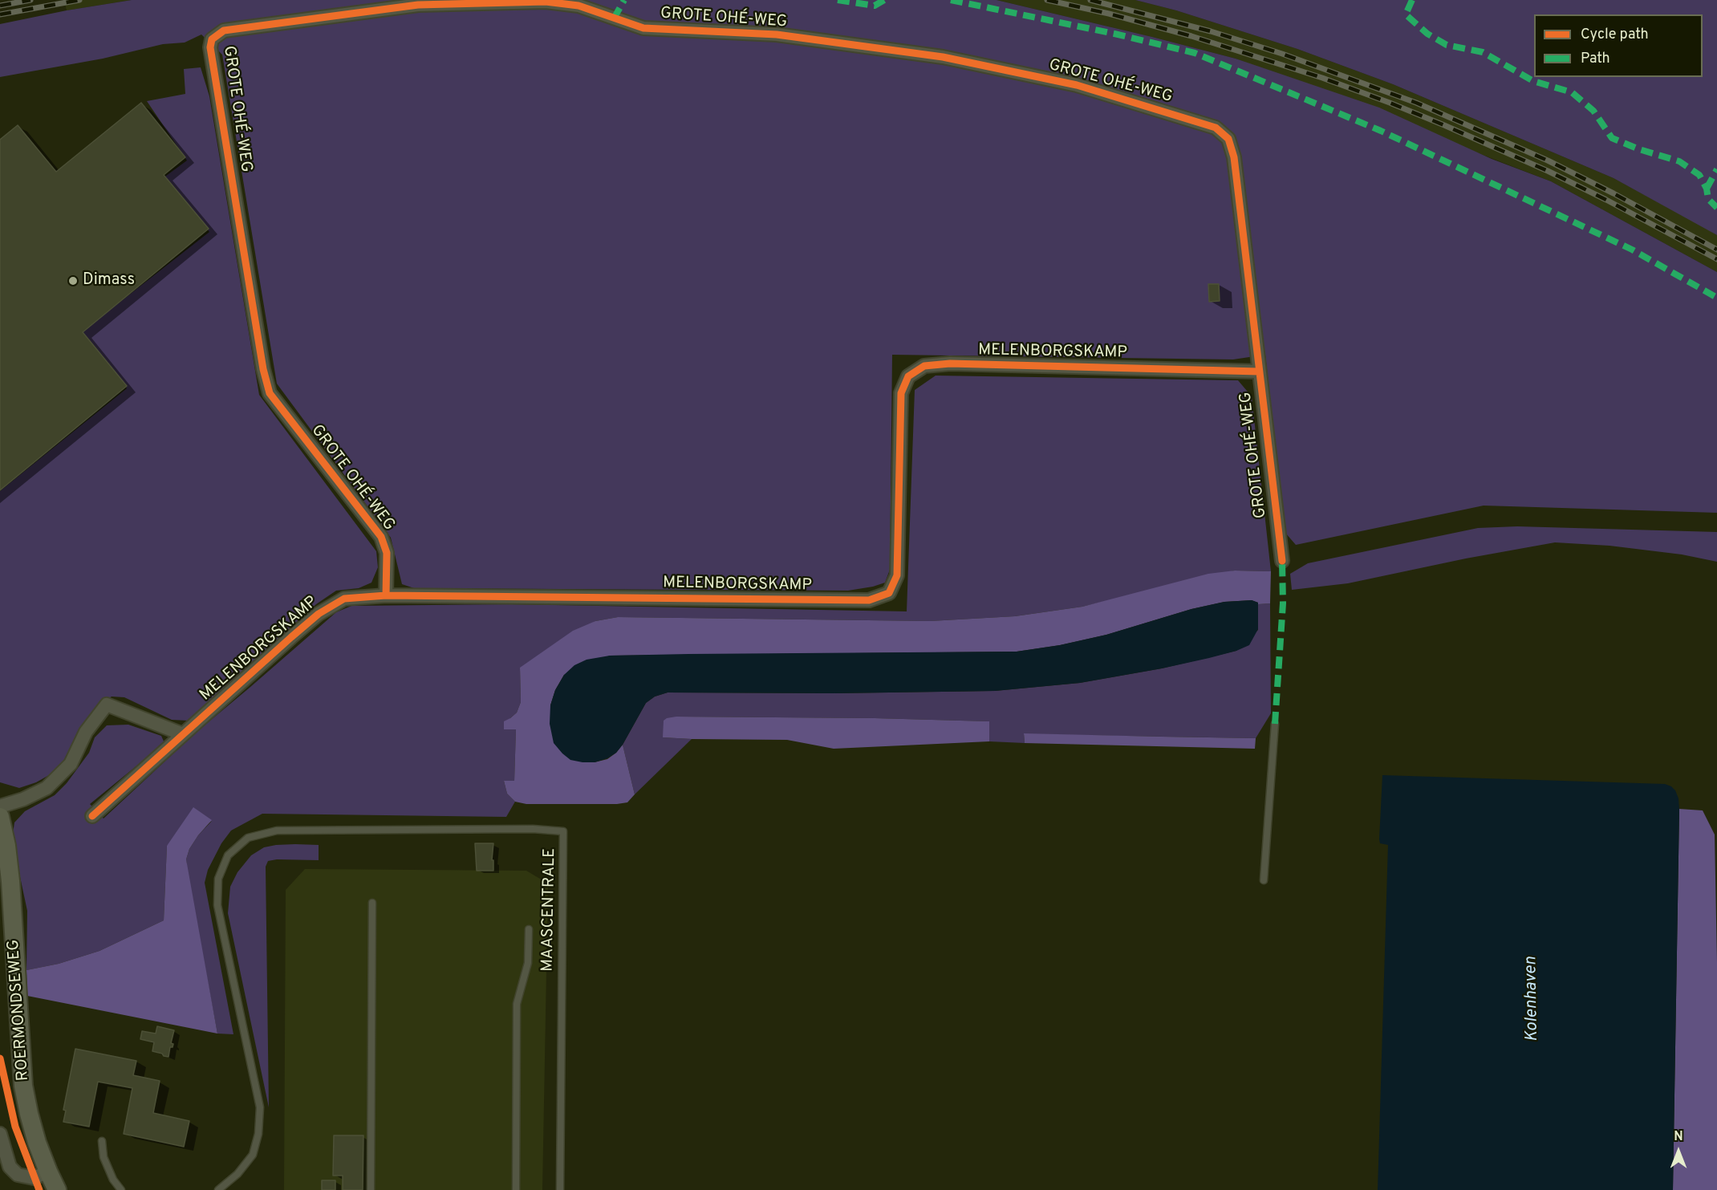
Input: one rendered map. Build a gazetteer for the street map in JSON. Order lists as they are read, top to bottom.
{
  "streets": {
    "main road": ["ROERMONDSEWEG"],
    "street": ["GROTE OHÉ-WEG", "MELENBORGSKAMP"],
    "lane": ["MAASCENTRALE"]
  },
  "crossings": [
    ["GROTE OHÉ-WEG", "MELENBORGSKAMP"]
  ],
  "water": ["Kolenhaven"],
  "places": ["Dimass"],
  "legend": ["Cycle path", "Path"],
  "north": "top"
}
